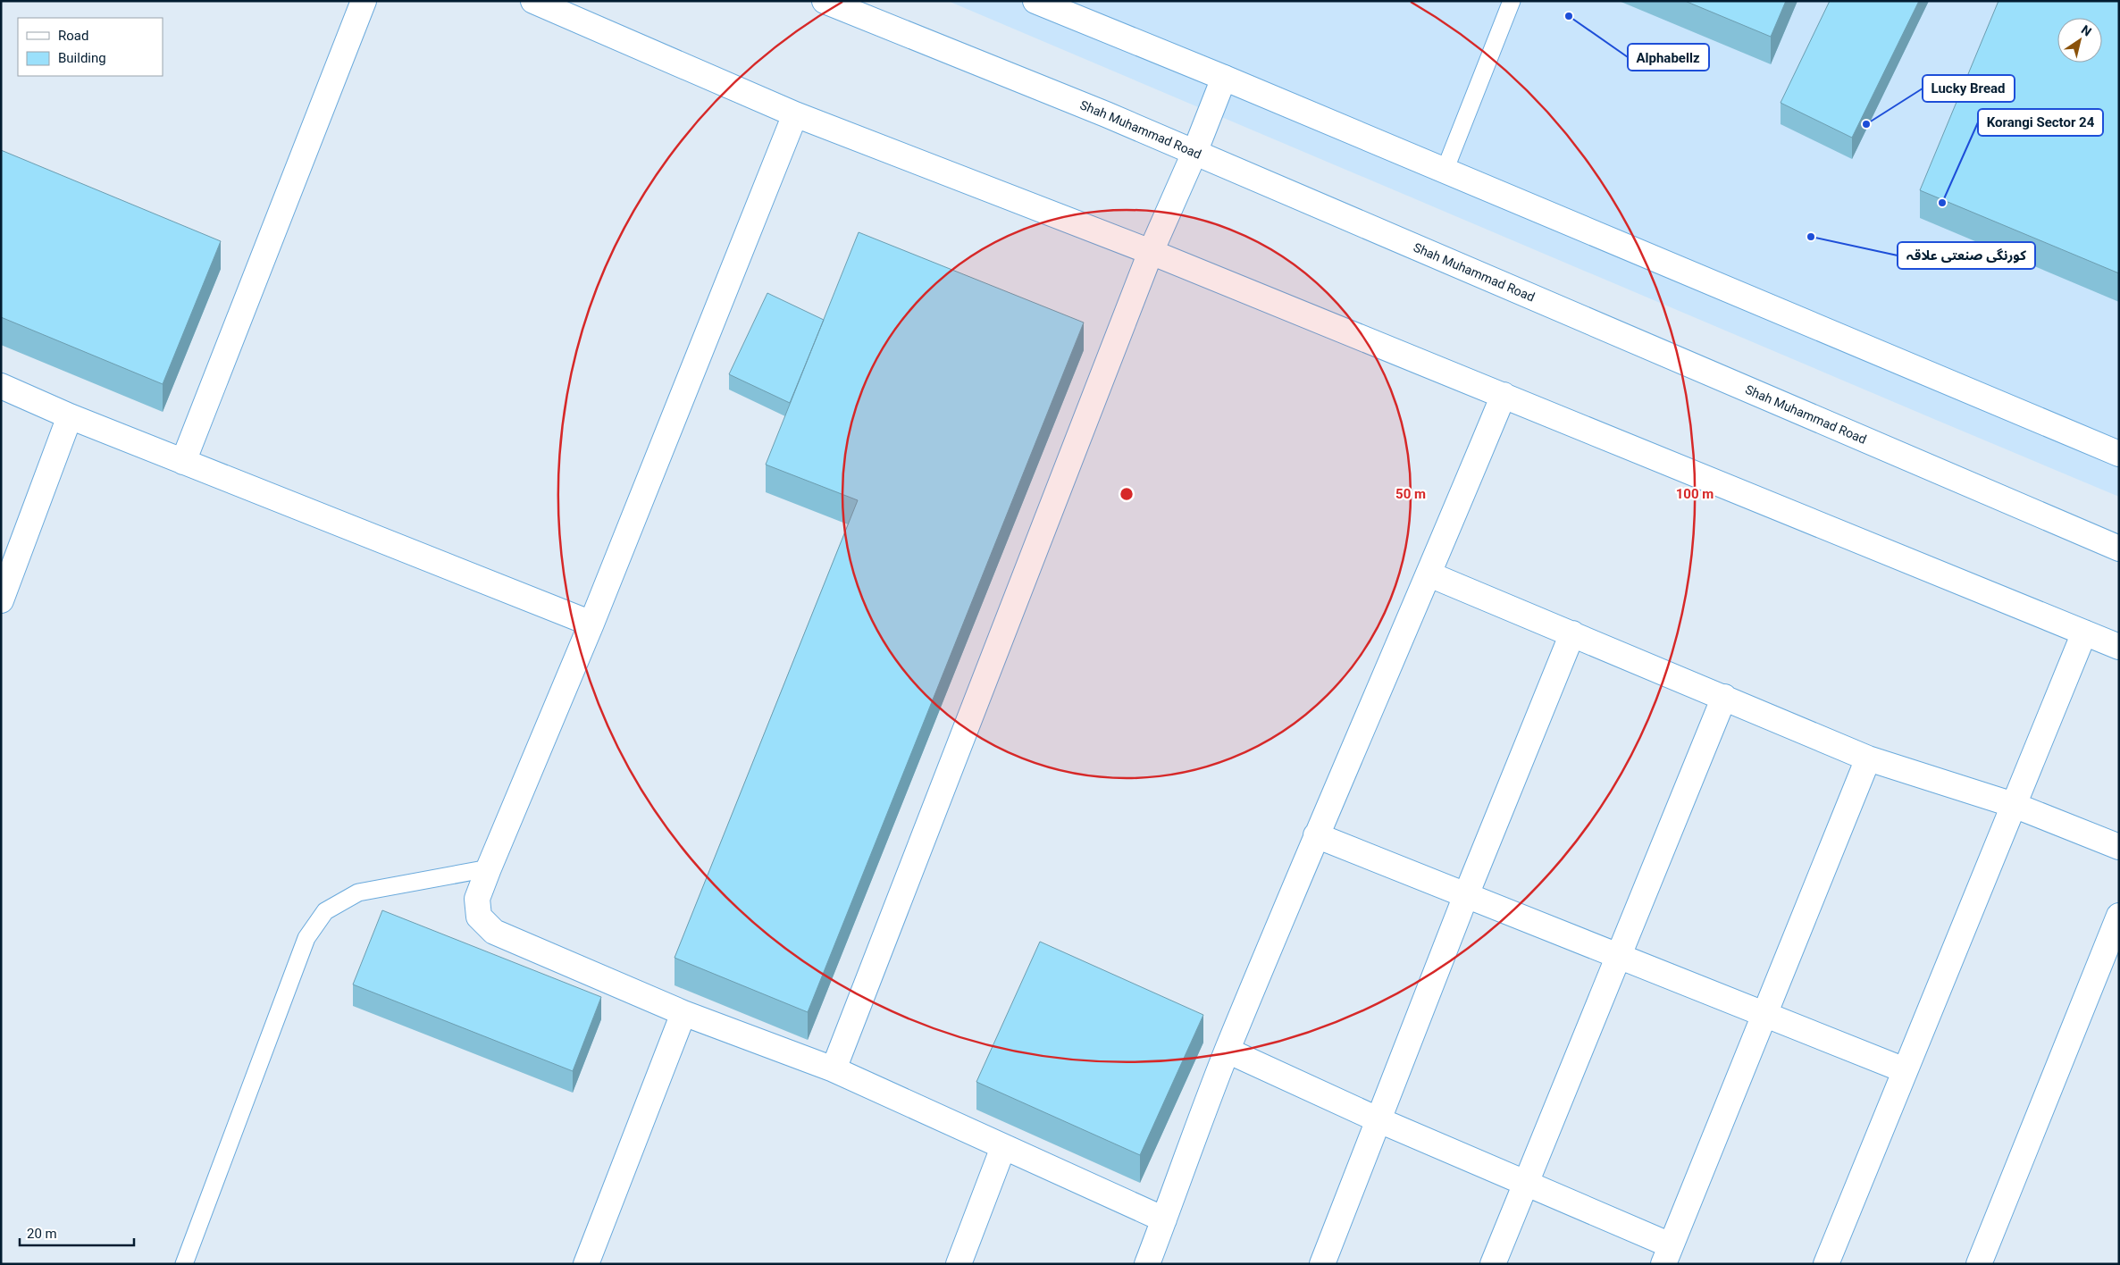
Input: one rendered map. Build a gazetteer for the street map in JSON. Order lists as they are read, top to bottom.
{
  "streets": {
    "street": ["Shah Muhammad Road"]
  },
  "places": [
    "Alphabellz",
    "Lucky Bread",
    "Korangi Sector 24",
    "کورنگی صنعتی علاقہ"
  ],
  "legend": ["Road", "Building"],
  "scale_bar": "20 m",
  "north": "top right",
  "rings": ["50 m", "100 m"]
}
